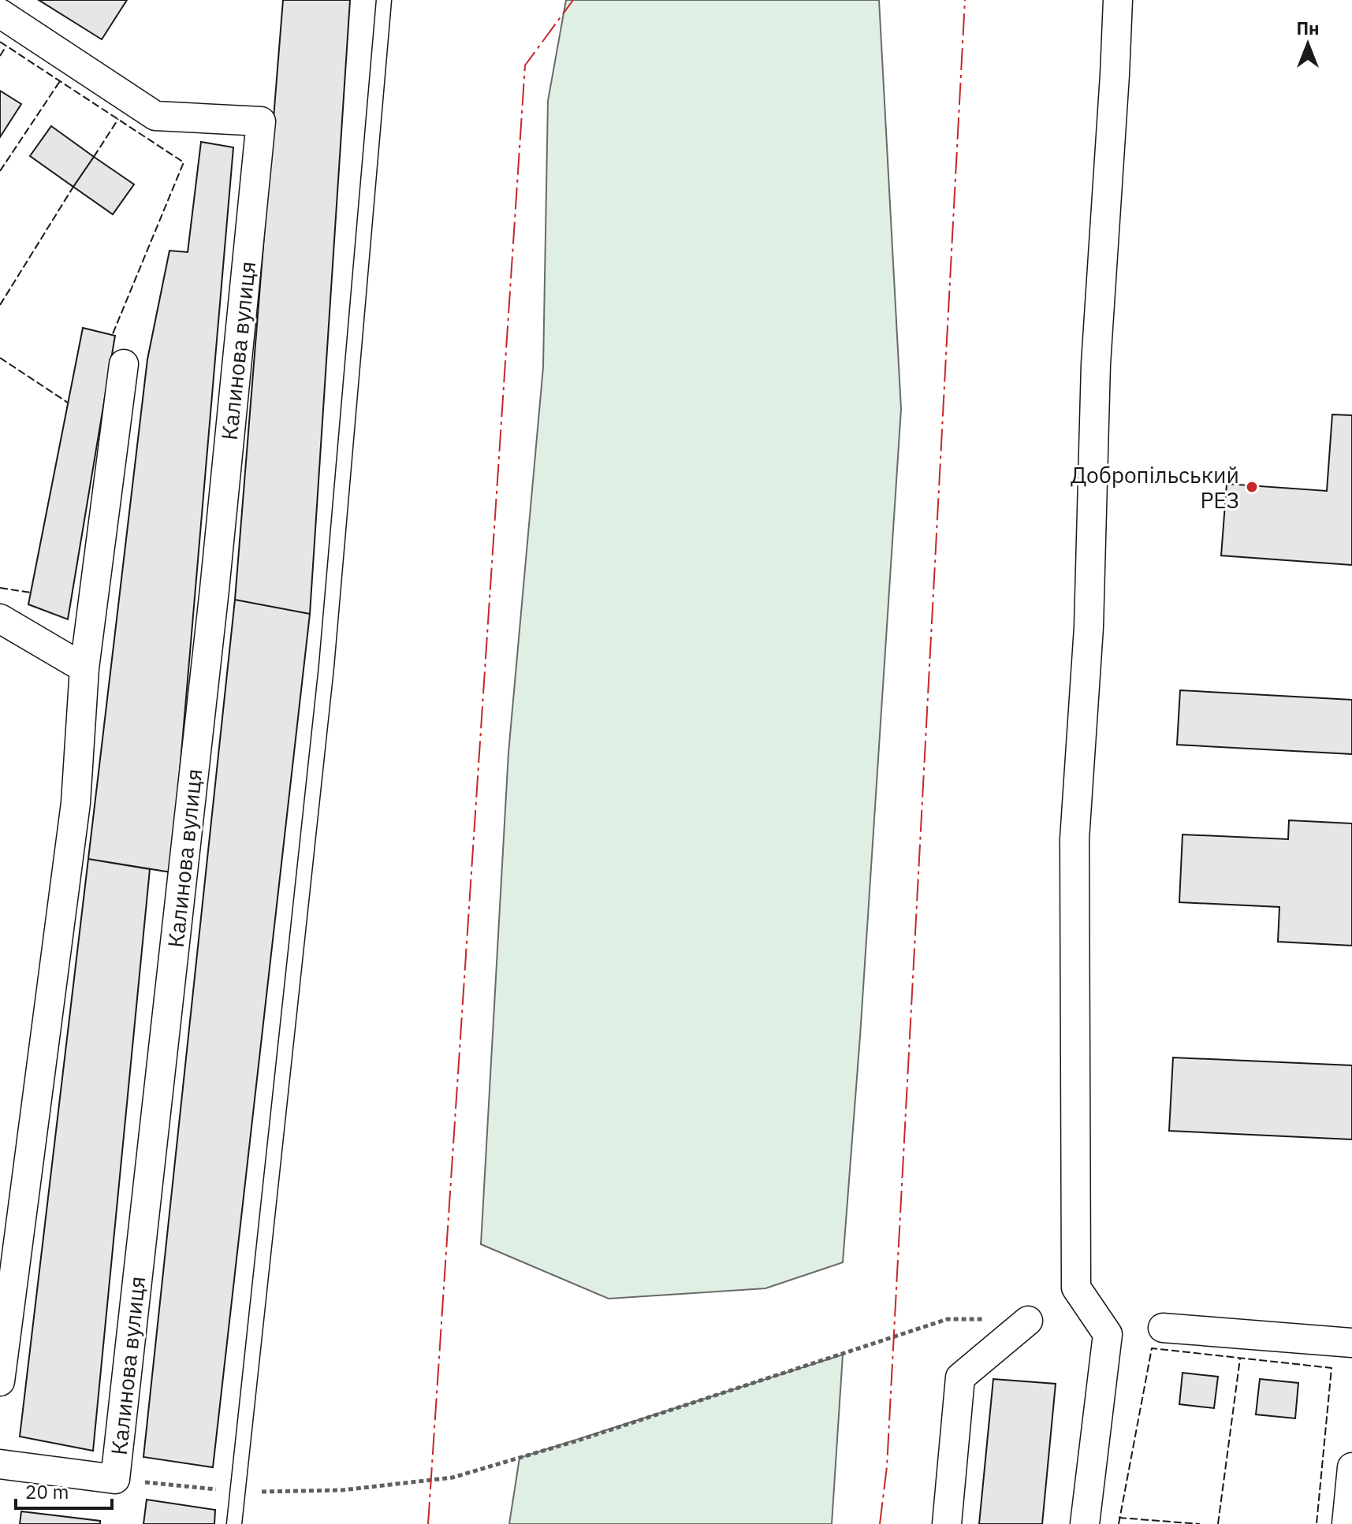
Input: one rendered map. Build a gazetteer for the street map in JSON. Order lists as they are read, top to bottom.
{
  "streets": {
    "street": ["Калинова вулиця"]
  },
  "places": ["Добропільський РЕЗ"],
  "scale_bar": "20 m",
  "north": "top"
}
